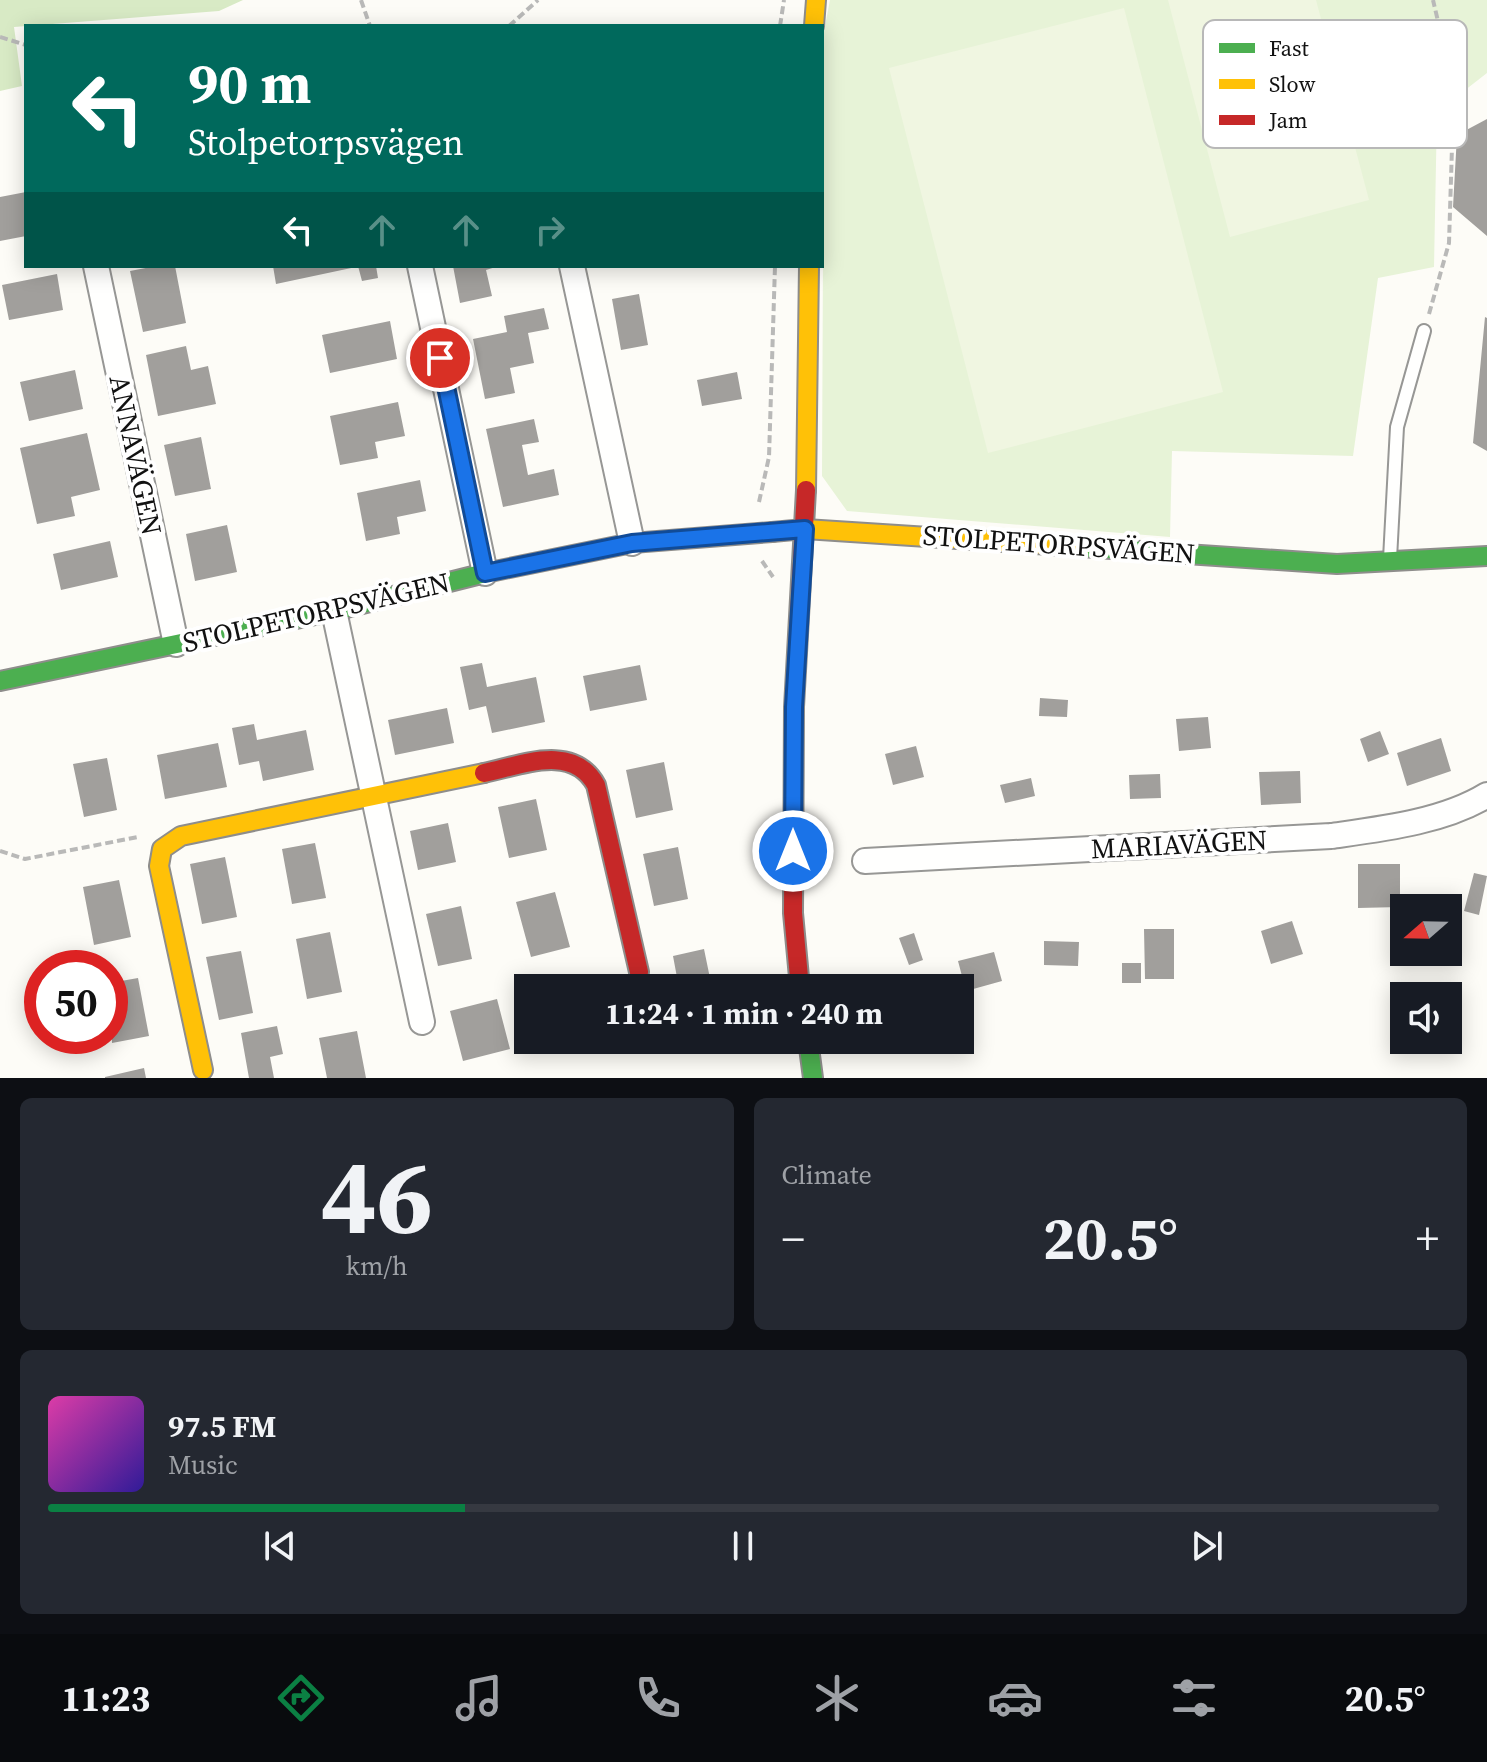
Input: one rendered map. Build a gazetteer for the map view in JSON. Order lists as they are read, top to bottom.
{
  "streets": {
    "street": ["ANNAVÄGEN", "STOLPETORPSVÄGEN", "MARIAVÄGEN"]
  },
  "crossings": [
    ["ANNAVÄGEN", "STOLPETORPSVÄGEN"]
  ],
  "legend": ["Fast", "Slow", "Jam"],
  "north": "left",
  "page": {
    "turn": ["90 m", "Stolpetorpsvägen"],
    "limit": "50",
    "trip": "11:24 · 1 min · 240 m",
    "tile": [
      ["46", "km/h"],
      "Climate"
    ],
    "heat": ["−", "20.5°", "+"],
    "song": ["97.5 FM", "Music"],
    "tabs": ["11:23", "20.5°"]
  }
}
